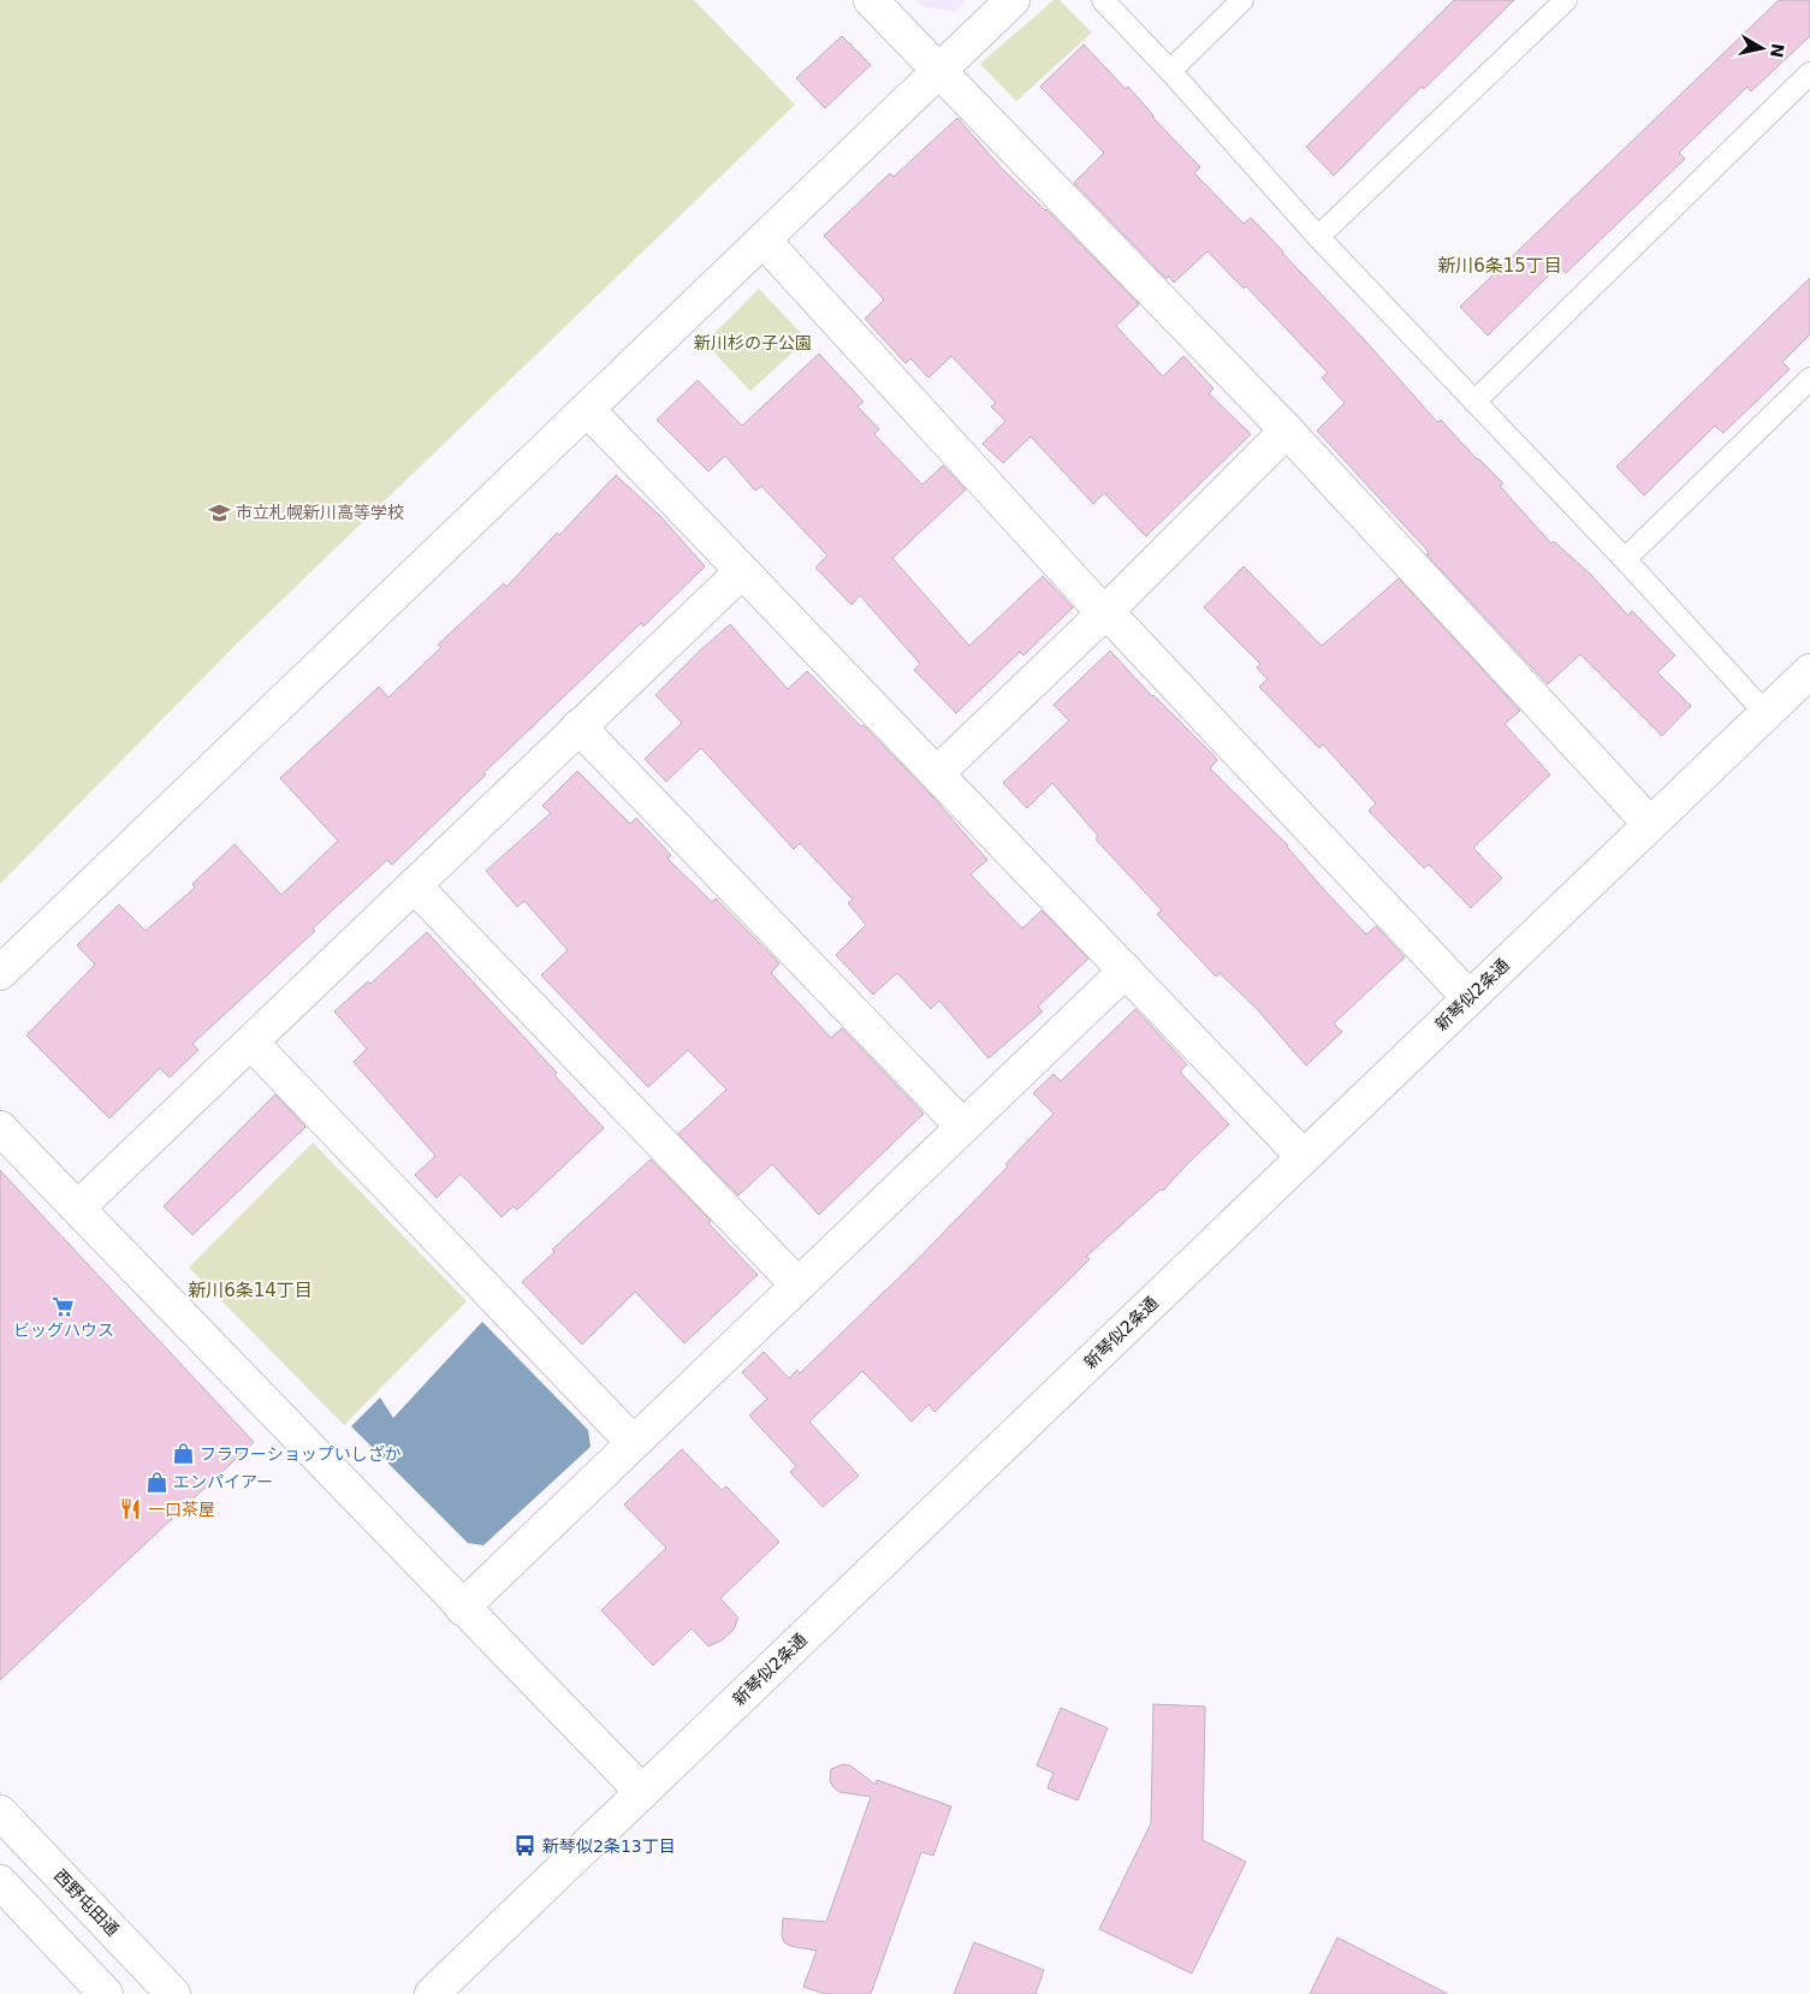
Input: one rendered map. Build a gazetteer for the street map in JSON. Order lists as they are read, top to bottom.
{
  "streets": {
    "street": ["新琴似2条通", "西野屯田通"]
  },
  "districts": ["新川6条15丁目", "新川6条14丁目"],
  "parks": ["新川杉の子公園"],
  "places": {
    "school or university": ["市立札幌新川高等学校"],
    "supermarket": ["ビッグハウス"],
    "shop": ["フラワーショップいしざか", "エンパイアー"],
    "restaurant": ["一口茶屋"],
    "bus stop": ["新琴似2条13丁目"]
  },
  "north": "right"
}
